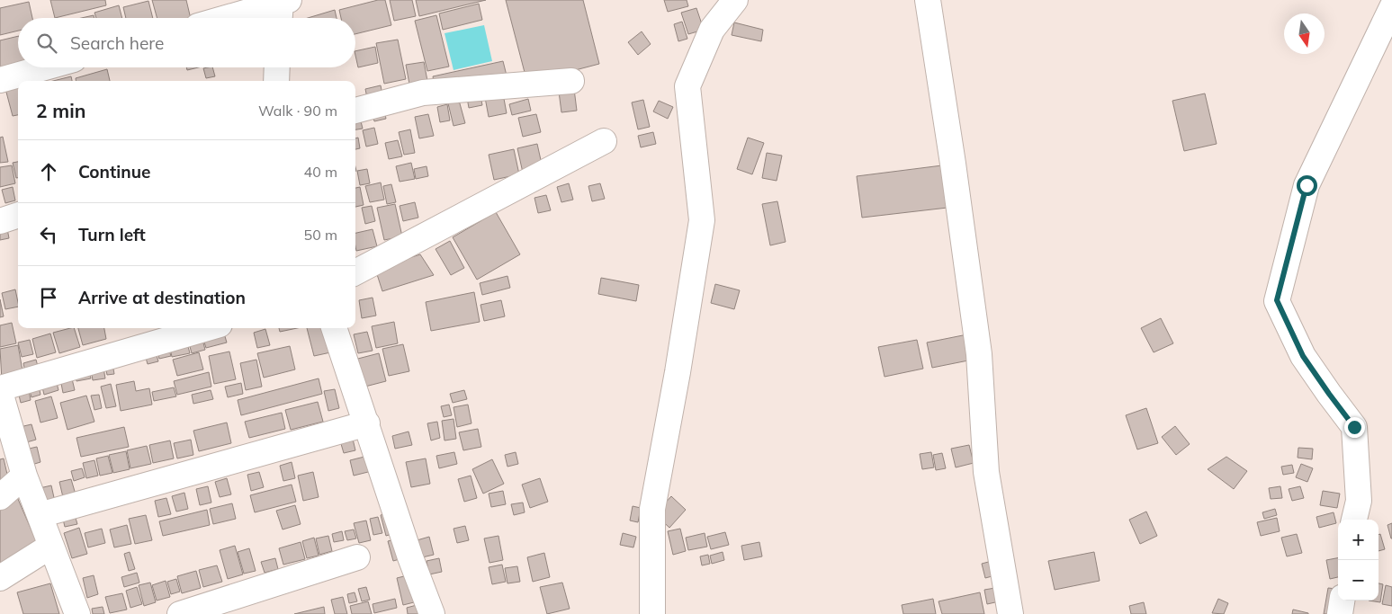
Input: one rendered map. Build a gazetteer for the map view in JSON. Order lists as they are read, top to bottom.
{
  "north": "bottom",
  "page": {
    "search": "Search here",
    "heading": ["2 min", "Walk · 90 m"],
    "list": [
      ["Continue", "40 m"],
      ["Turn left", "50 m"],
      "Arrive at destination"
    ],
    "map_buttons": ["+", "−"]
  }
}
